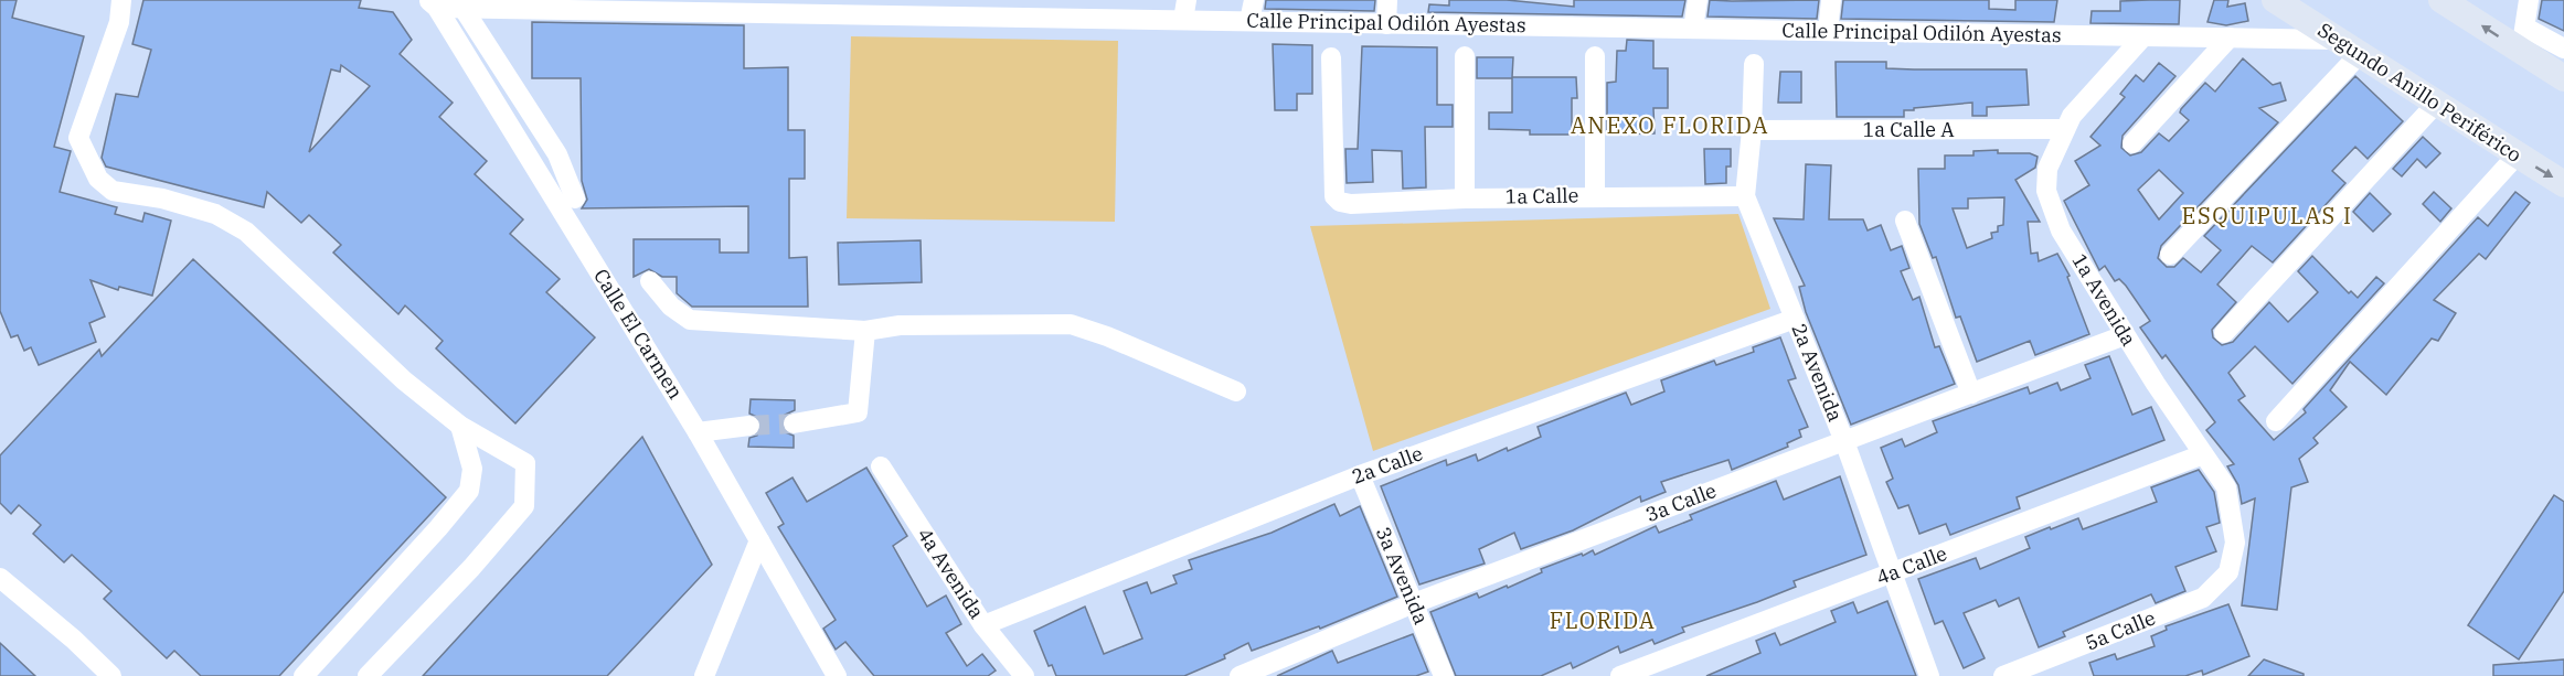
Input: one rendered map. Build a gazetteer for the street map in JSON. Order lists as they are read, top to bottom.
{
  "streets": {
    "main road": ["Segundo Anillo Periférico"],
    "street": [
      "Calle Principal Odilón Ayestas",
      "1a Calle A",
      "1a Calle",
      "1a Avenida",
      "Calle El Carmen",
      "2a Avenida",
      "2a Calle",
      "3a Calle",
      "4a Calle",
      "4a Avenida",
      "3a Avenida",
      "5a Calle"
    ]
  },
  "crossings": [
    ["Calle Principal Odilón Ayestas", "Segundo Anillo Periférico"],
    ["Calle Principal Odilón Ayestas", "1a Avenida"],
    ["Calle Principal Odilón Ayestas", "Calle El Carmen"],
    ["1a Calle A", "1a Avenida"],
    ["1a Calle A", "2a Avenida"],
    ["1a Calle", "2a Avenida"],
    ["1a Avenida", "3a Calle"],
    ["1a Avenida", "4a Calle"],
    ["1a Avenida", "5a Calle"],
    ["2a Avenida", "2a Calle"],
    ["2a Avenida", "3a Calle"],
    ["2a Avenida", "4a Calle"],
    ["2a Calle", "4a Avenida"],
    ["2a Calle", "3a Avenida"],
    ["3a Calle", "3a Avenida"]
  ],
  "districts": ["ANEXO FLORIDA", "ESQUIPULAS I", "FLORIDA"]
}
